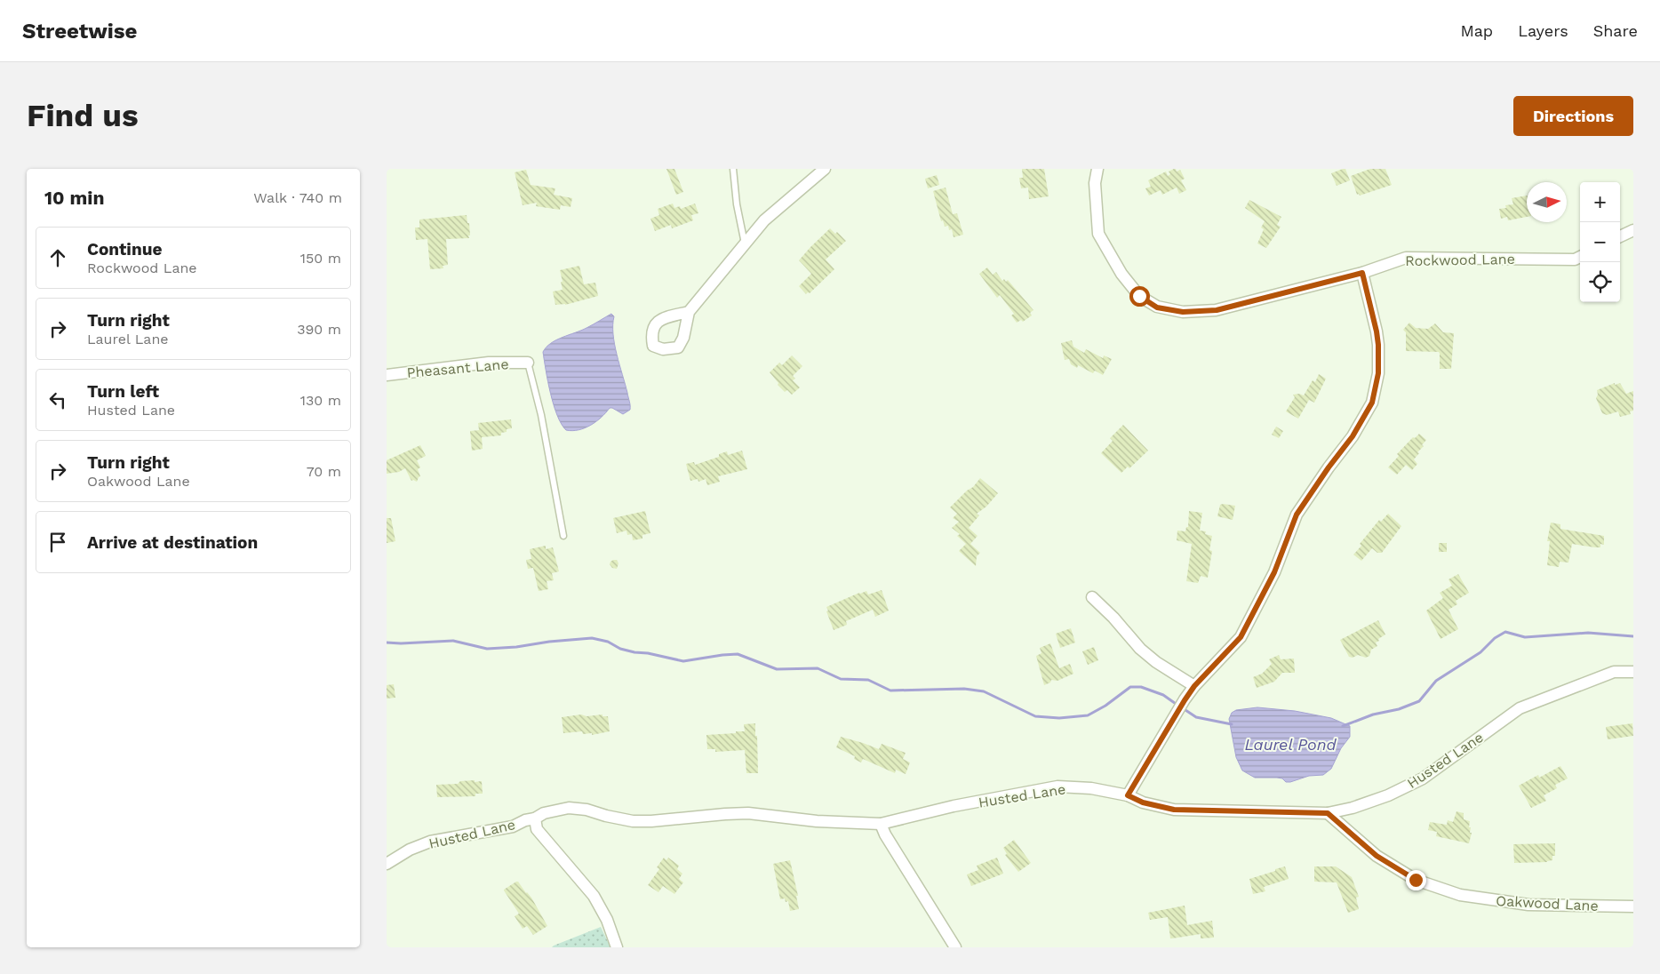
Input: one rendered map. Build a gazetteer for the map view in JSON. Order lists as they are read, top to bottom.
{
  "streets": {
    "street": [
      "Rockwood Lane",
      "Pheasant Lane",
      "Husted Lane",
      "Oakwood Lane"
    ]
  },
  "crossings": [
    ["Husted Lane", "Oakwood Lane"]
  ],
  "water": ["Laurel Pond"],
  "north": "right",
  "page": {
    "header": "Streetwise",
    "nav": ["Map", "Layers", "Share"],
    "buttons": "Directions",
    "title": "Find us",
    "heading": ["10 min", "Walk · 740 m"],
    "map_buttons": ["+", "−"],
    "list": [
      ["Continue", "Rockwood Lane", "150 m"],
      ["Turn right", "Laurel Lane", "390 m"],
      ["Turn left", "Husted Lane", "130 m"],
      ["Turn right", "Oakwood Lane", "70 m"],
      "Arrive at destination"
    ]
  }
}
